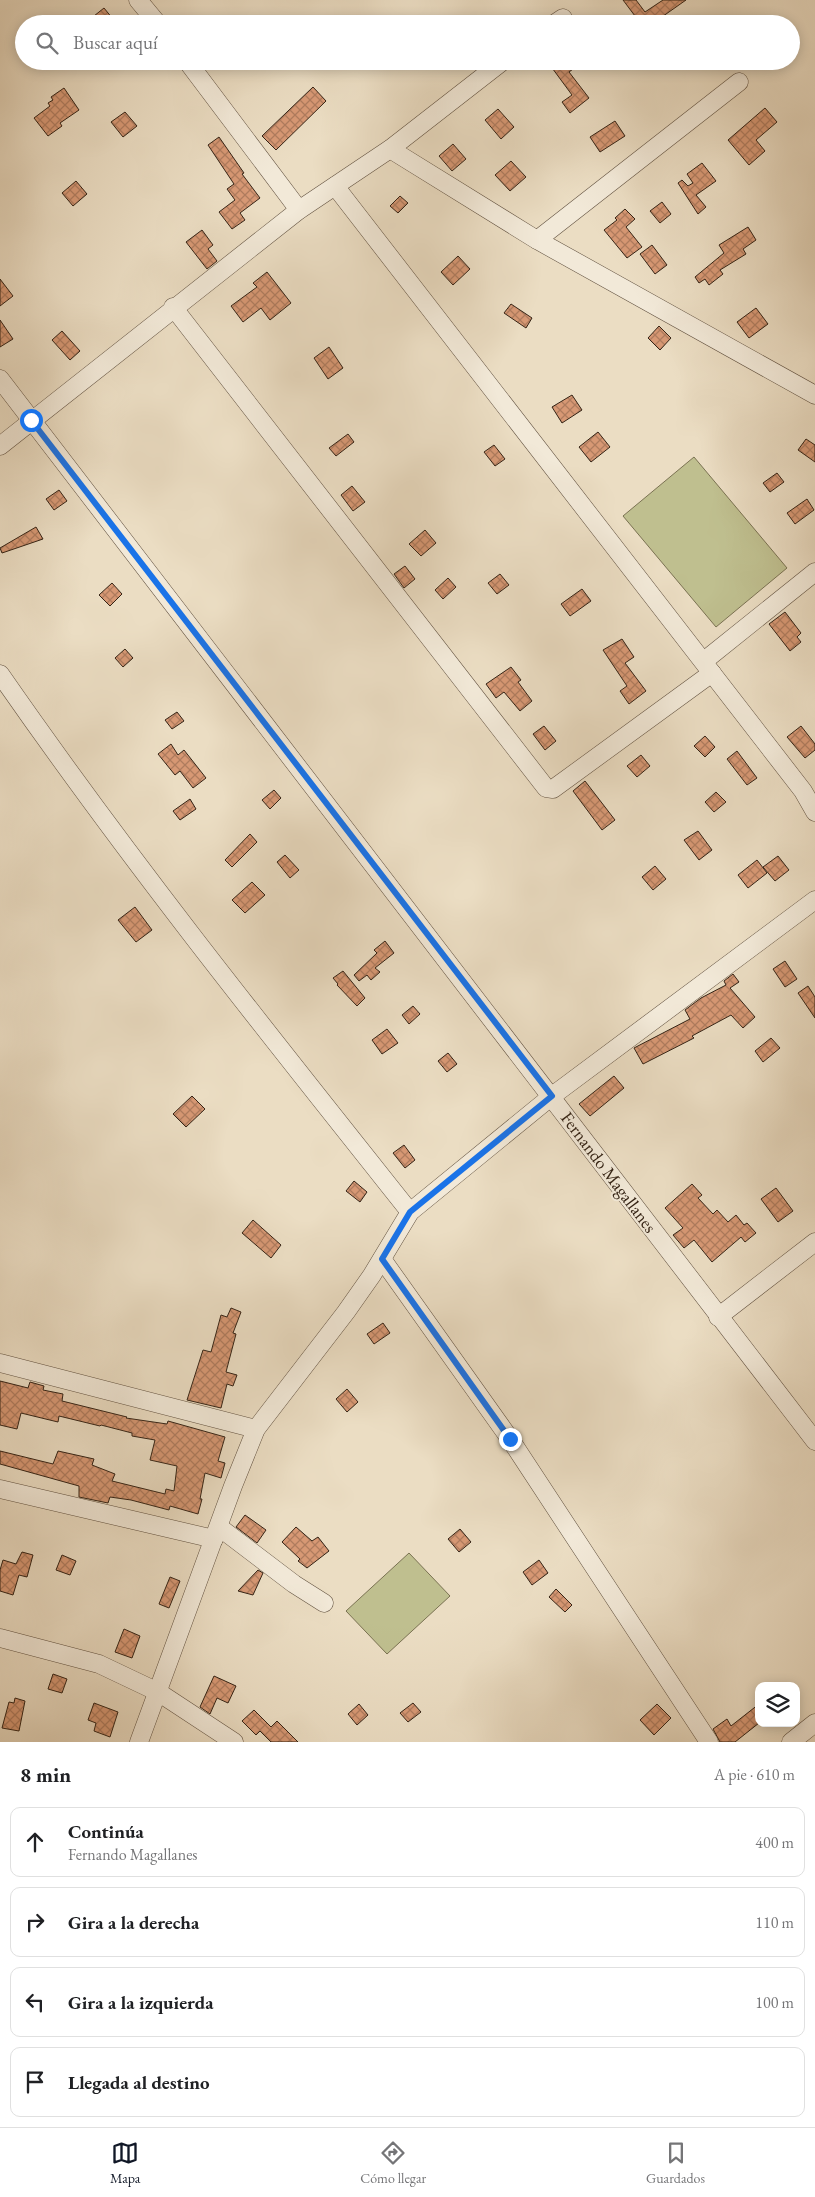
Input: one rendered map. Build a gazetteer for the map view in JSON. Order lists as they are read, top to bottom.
{
  "streets": {
    "street": ["Fernando Magallanes"]
  },
  "page": {
    "search": "Buscar aquí",
    "heading": ["8 min", "A pie · 610 m"],
    "list": [
      ["Continúa", "Fernando Magallanes", "400 m"],
      ["Gira a la derecha", "110 m"],
      ["Gira a la izquierda", "100 m"],
      "Llegada al destino"
    ],
    "nav": ["Mapa", "Cómo llegar", "Guardados"]
  }
}
